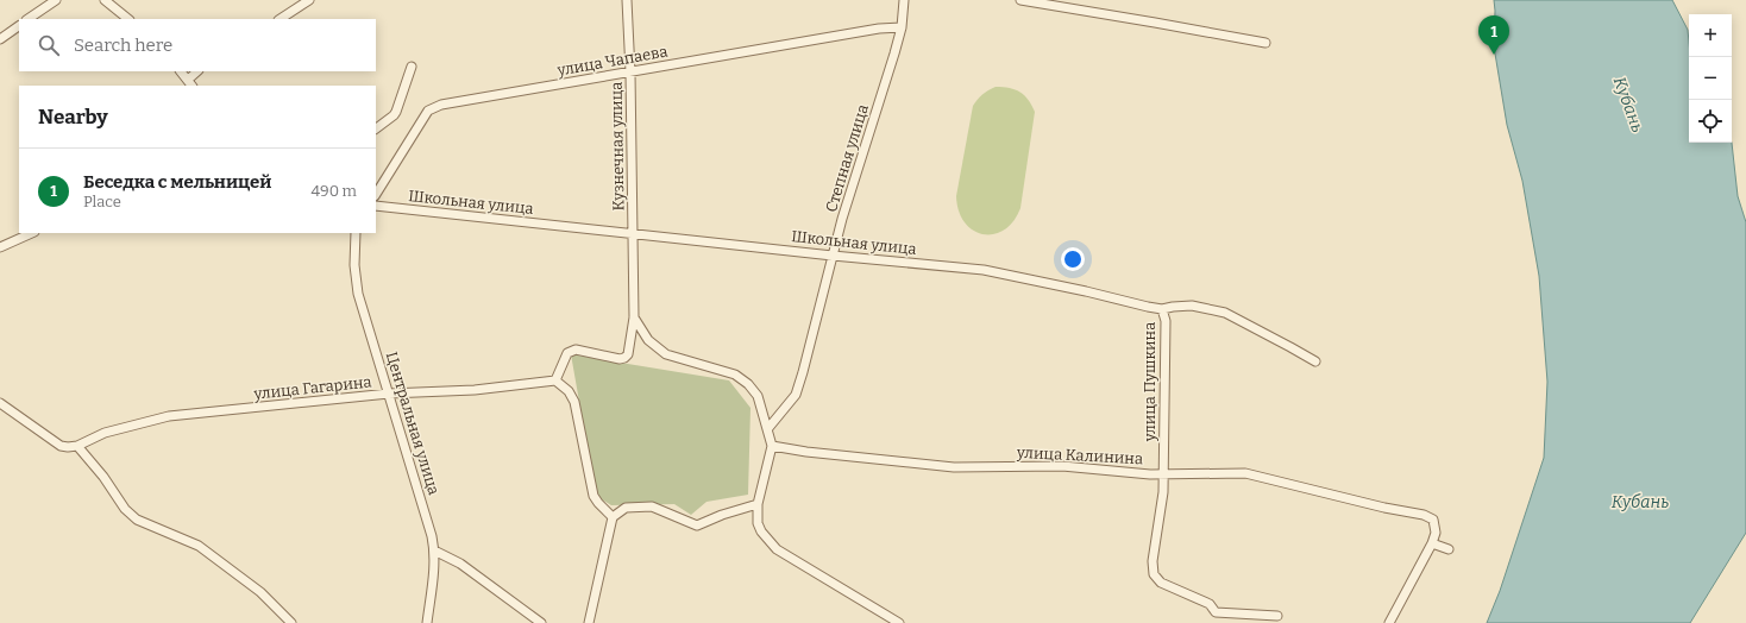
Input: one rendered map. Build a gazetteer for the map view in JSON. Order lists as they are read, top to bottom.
{
  "streets": {
    "street": [
      "улица Чапаева",
      "Кузнечная улица",
      "Степная улица",
      "Школьная улица",
      "улица Пушкина",
      "улица Гагарина",
      "Центральная улица",
      "улица Калинина"
    ]
  },
  "crossings": [
    ["улица Чапаева", "Кузнечная улица"],
    ["улица Чапаева", "Степная улица"],
    ["Кузнечная улица", "Школьная улица"],
    ["Кузнечная улица", "улица Гагарина"],
    ["Степная улица", "Школьная улица"],
    ["Школьная улица", "улица Пушкина"],
    ["улица Пушкина", "улица Калинина"],
    ["улица Гагарина", "Центральная улица"]
  ],
  "water": ["Кубань"],
  "page": {
    "map_buttons": ["+", "−"],
    "pins": "1",
    "search": "Search here",
    "heading": "Nearby",
    "list": [
      {
        "mark": "1",
        "name": "Беседка с мельницей",
        "note": "Place",
        "value": "490 m"
      }
    ]
  }
}
